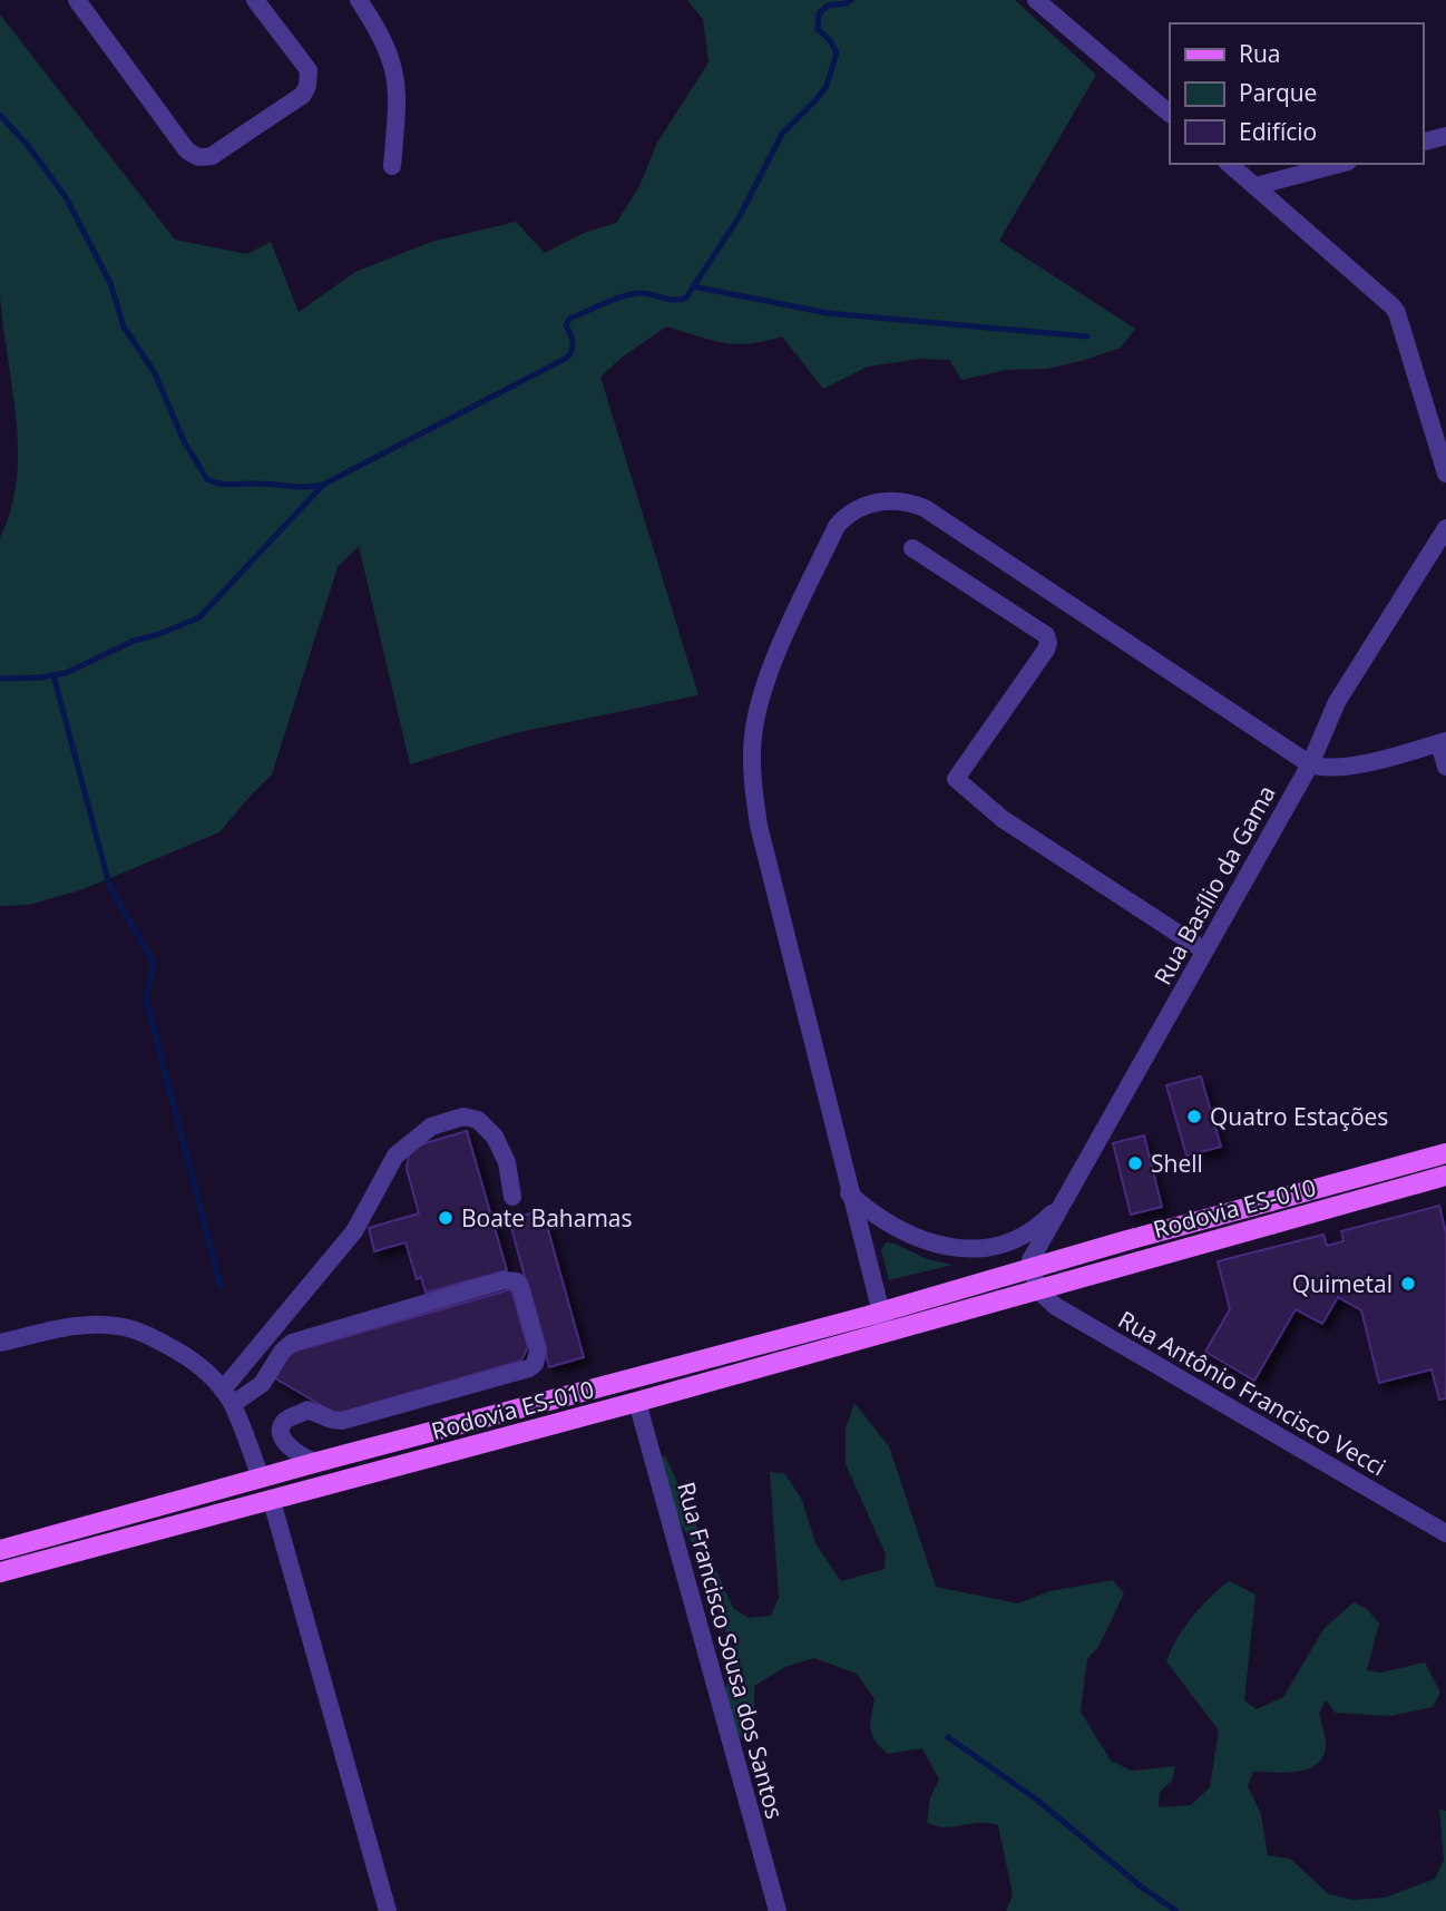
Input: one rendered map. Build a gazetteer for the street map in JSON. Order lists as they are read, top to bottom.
{
  "streets": {
    "main road": ["Rodovia ES-010"],
    "street": ["Rua Basílio da Gama", "Rua Antônio Francisco Vecci", "Rua Francisco Sousa dos Santos"]
  },
  "crossings": [
    ["Rua Basílio da Gama", "Rodovia ES-010"],
    ["Rodovia ES-010", "Rua Antônio Francisco Vecci"],
    ["Rodovia ES-010", "Rua Francisco Sousa dos Santos"]
  ],
  "places": [
    "Quatro Estações",
    "Shell",
    "Boate Bahamas",
    "Quimetal"
  ],
  "legend": ["Rua", "Parque", "Edifício"]
}
